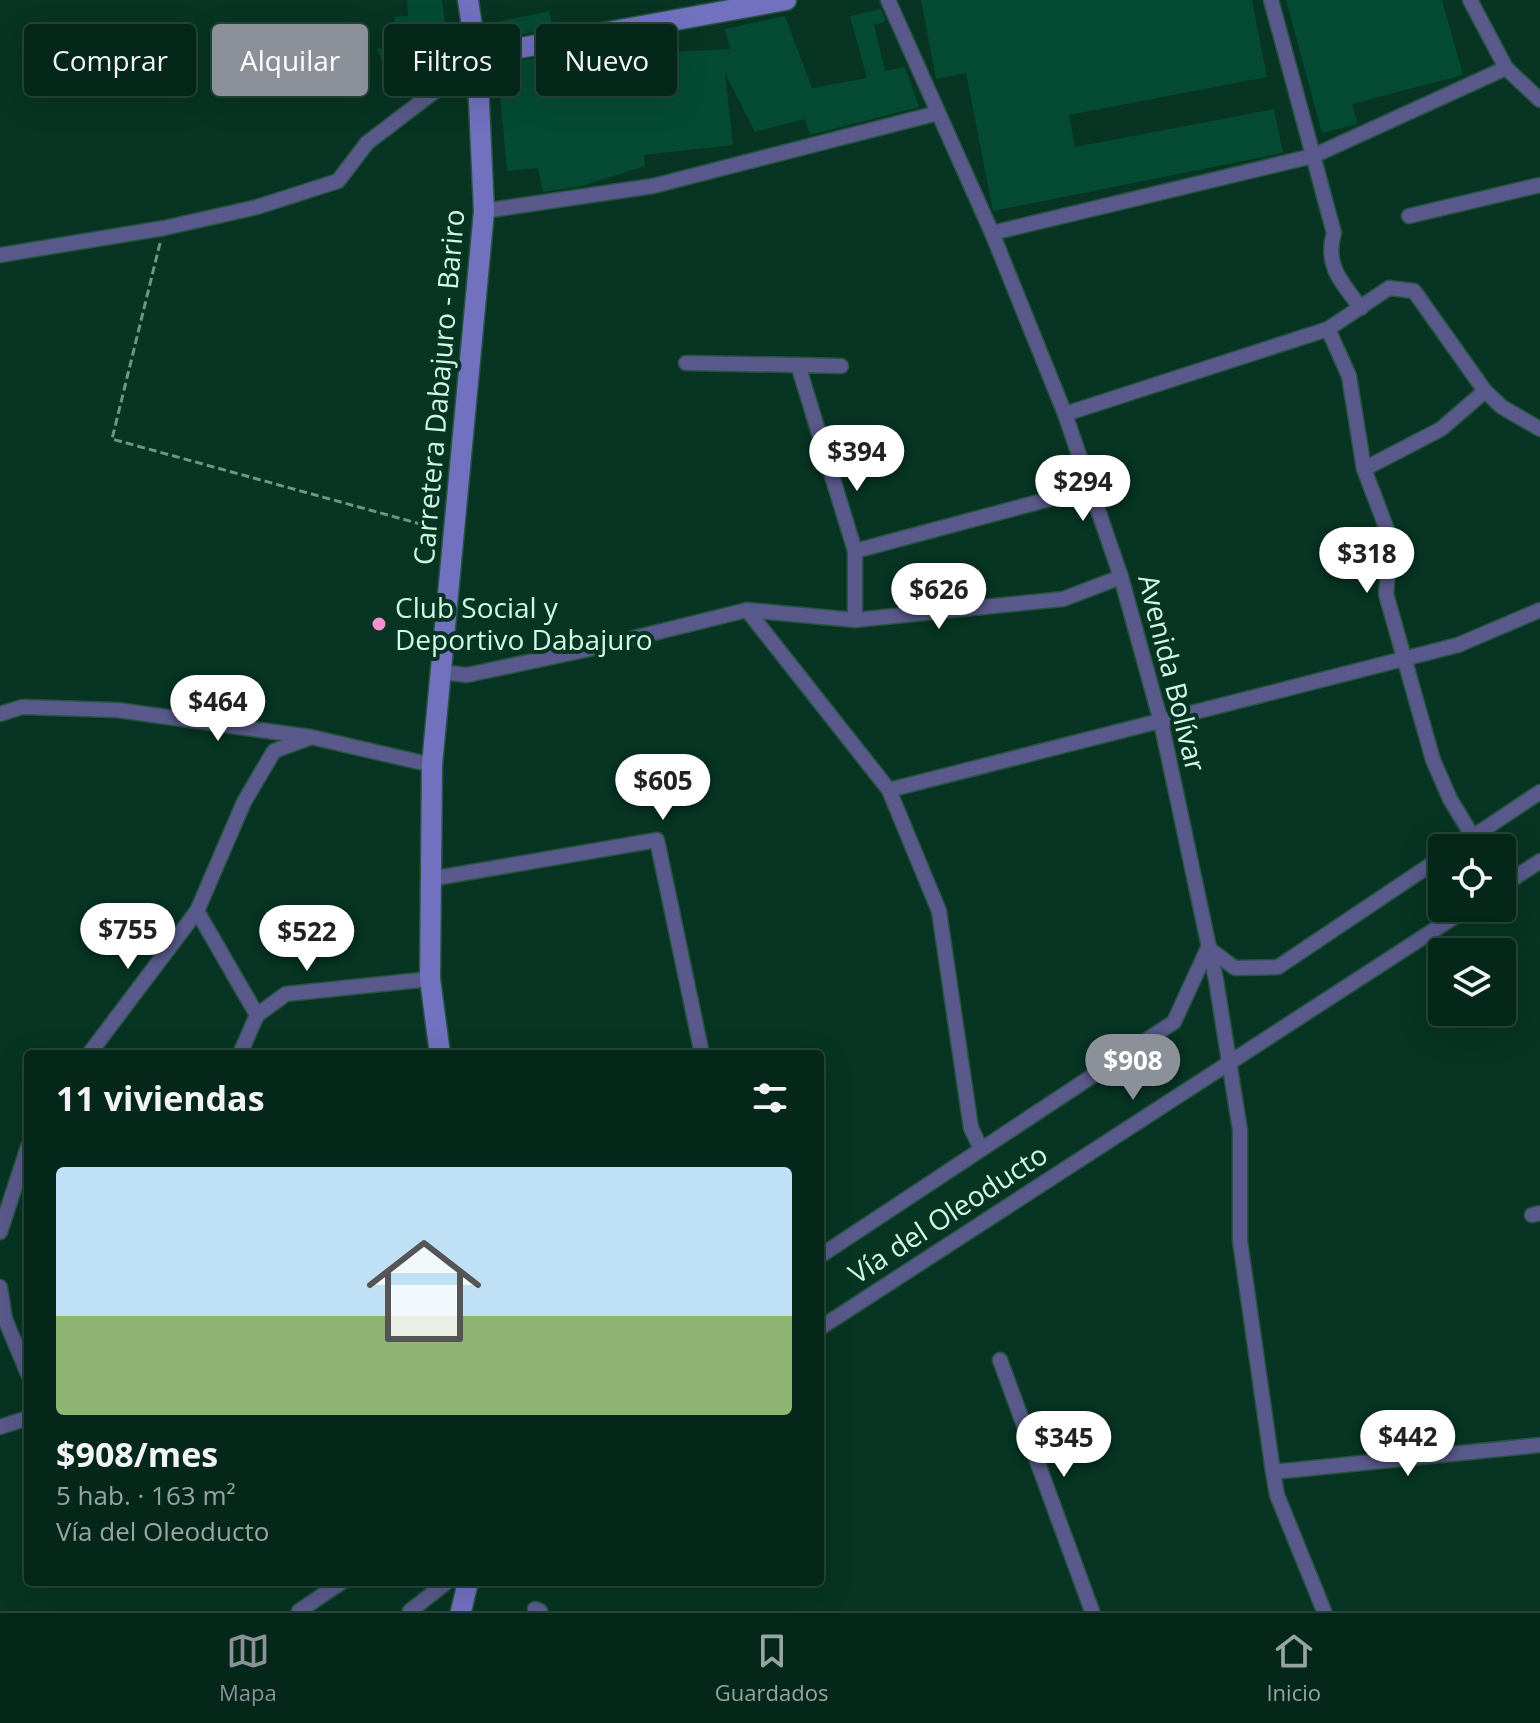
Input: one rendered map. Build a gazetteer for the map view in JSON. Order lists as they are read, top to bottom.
{
  "streets": {
    "street": ["Carretera Dabajuro - Bariro", "Avenida Bolívar", "Vía del Oleoducto"]
  },
  "crossings": [
    ["Avenida Bolívar", "Vía del Oleoducto"]
  ],
  "places": ["Club Social y Deportivo Dabajuro"],
  "page": {
    "chip": [
      "Comprar",
      "Alquilar",
      "Filtros",
      "Nuevo"
    ],
    "price": [
      "$394",
      "$294",
      "$318",
      "$626",
      "$464",
      "$605",
      "$755",
      "$522",
      "$908",
      "$442",
      "$345"
    ],
    "heading": "11 viviendas",
    "list": [
      {
        "name": "$908/mes",
        "note": "5 hab. · 163 m² · Vía del Oleoducto"
      }
    ],
    "tabs": ["Mapa", "Guardados", "Inicio"]
  }
}
